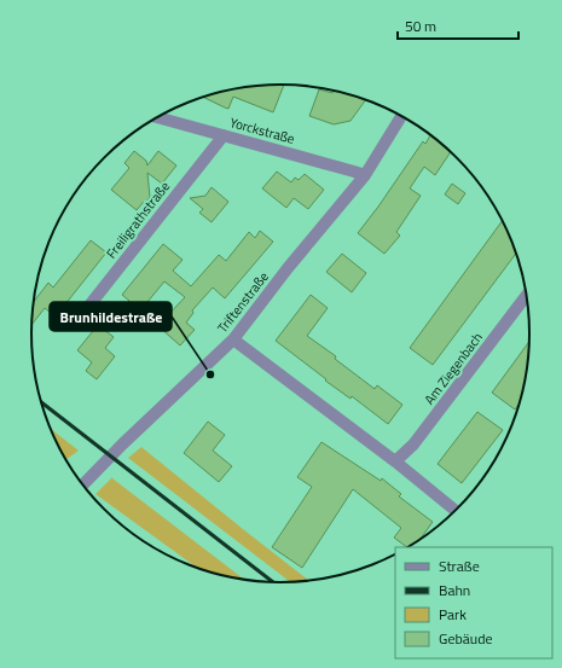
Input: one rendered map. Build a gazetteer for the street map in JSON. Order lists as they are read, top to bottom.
{
  "streets": {
    "street": [
      "Yorckstraße",
      "Freiligrathstraße",
      "Triftenstraße",
      "Am Ziegenbach"
    ]
  },
  "crossings": [
    ["Yorckstraße", "Freiligrathstraße"],
    ["Yorckstraße", "Triftenstraße"]
  ],
  "places": ["Brunhildestraße"],
  "legend": [
    "Straße",
    "Bahn",
    "Park",
    "Gebäude"
  ],
  "scale_bar": "50 m"
}
